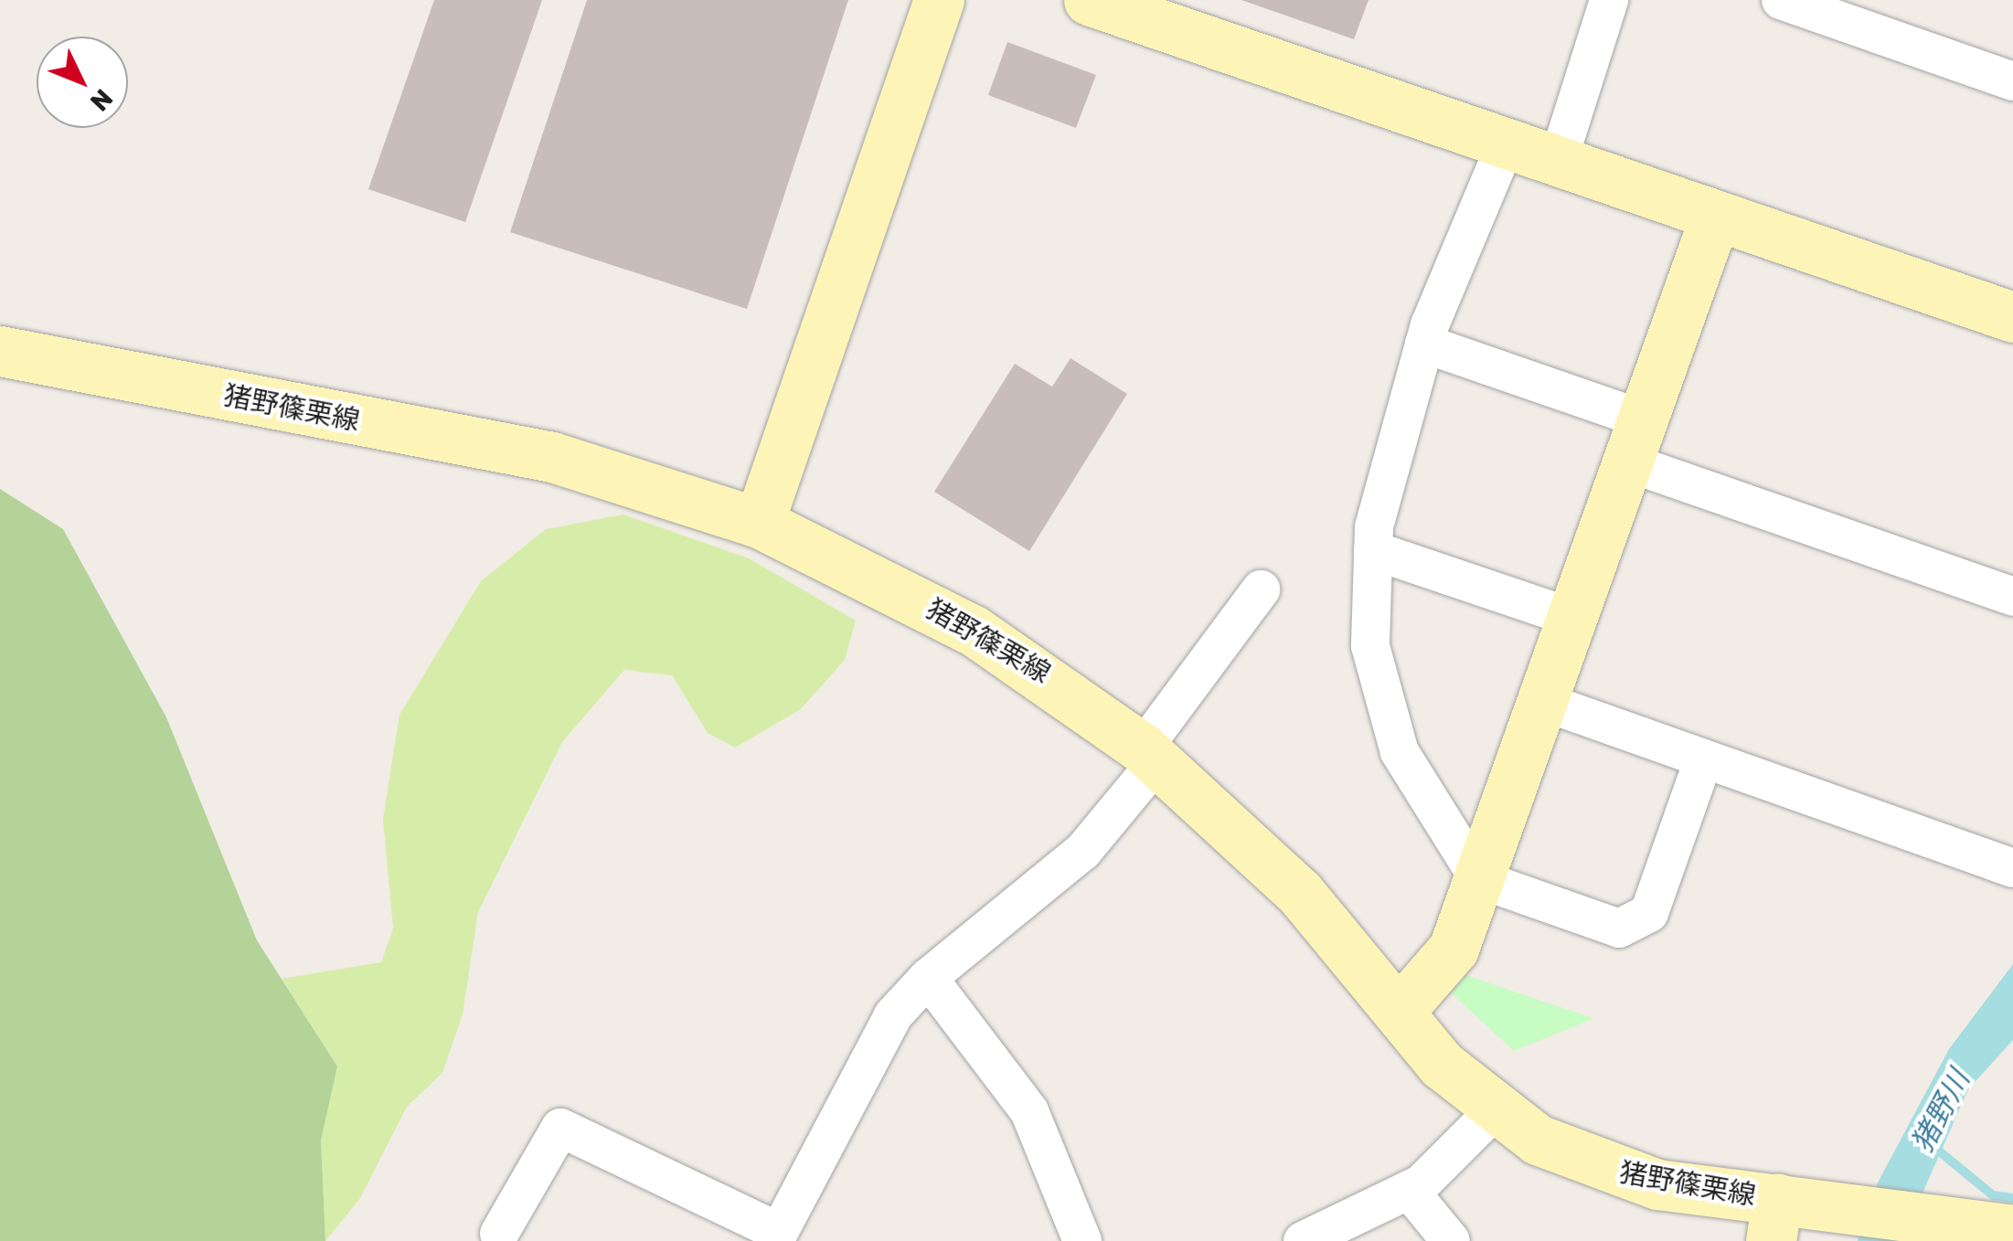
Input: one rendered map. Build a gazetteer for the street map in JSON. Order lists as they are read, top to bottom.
{
  "streets": {
    "street": ["猪野篠栗線"]
  },
  "water": ["猪野川"],
  "north": "bottom right"
}
